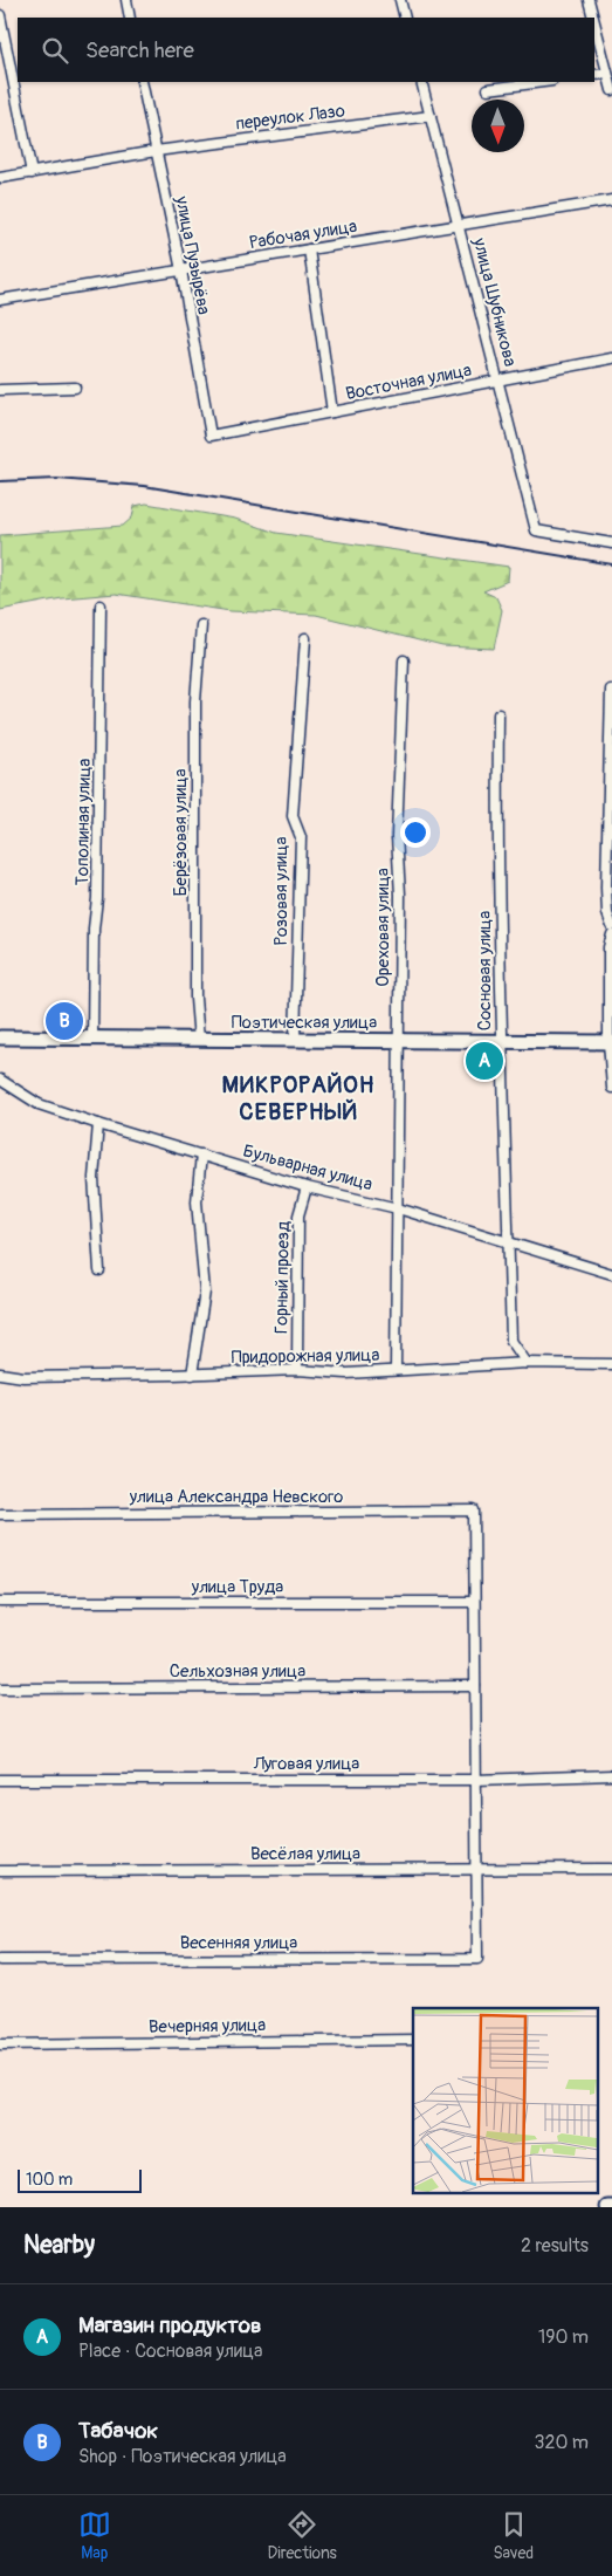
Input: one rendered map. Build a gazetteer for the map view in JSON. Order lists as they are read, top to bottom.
{
  "streets": {
    "street": [
      "переулок Лазо",
      "Рабочая улица",
      "улица Пузырёва",
      "улица Шубникова",
      "Восточная улица",
      "Тополиная улица",
      "Берёзовая улица",
      "Розовая улица",
      "Ореховая улица",
      "Сосновая улица",
      "Поэтическая улица",
      "Бульварная улица",
      "Горный проезд",
      "Придорожная улица",
      "улица Александра Невского",
      "улица Труда",
      "Сельхозная улица",
      "Луговая улица",
      "Весёлая улица",
      "Весенняя улица",
      "Вечерняя улица"
    ]
  },
  "crossings": [
    ["переулок Лазо", "улица Пузырёва"],
    ["переулок Лазо", "улица Шубникова"],
    ["Рабочая улица", "улица Пузырёва"],
    ["Рабочая улица", "улица Шубникова"],
    ["улица Пузырёва", "Восточная улица"],
    ["улица Шубникова", "Восточная улица"],
    ["Тополиная улица", "Поэтическая улица"],
    ["Берёзовая улица", "Поэтическая улица"],
    ["Розовая улица", "Поэтическая улица"],
    ["Ореховая улица", "Поэтическая улица"],
    ["Ореховая улица", "Бульварная улица"],
    ["Ореховая улица", "Придорожная улица"],
    ["Сосновая улица", "Поэтическая улица"],
    ["Сосновая улица", "Бульварная улица"],
    ["Сосновая улица", "Придорожная улица"],
    ["Бульварная улица", "Горный проезд"],
    ["Горный проезд", "Придорожная улица"],
    ["улица Александра Невского", "улица Труда"],
    ["Весёлая улица", "Весенняя улица"]
  ],
  "districts": ["МИКРОРАЙОН СЕВЕРНЫЙ"],
  "scale_bar": "100 m",
  "north": "bottom",
  "page": {
    "search": "Search here",
    "pins": ["B", "A"],
    "scale": "100 m",
    "heading": ["Nearby", "2 results"],
    "list": [
      {
        "mark": "A",
        "name": "Магазин продуктов",
        "note": "Place · Сосновая улица",
        "value": "190 m"
      },
      {
        "mark": "B",
        "name": "Табачок",
        "note": "Shop · Поэтическая улица",
        "value": "320 m"
      }
    ],
    "nav": ["Map", "Directions", "Saved"]
  }
}
